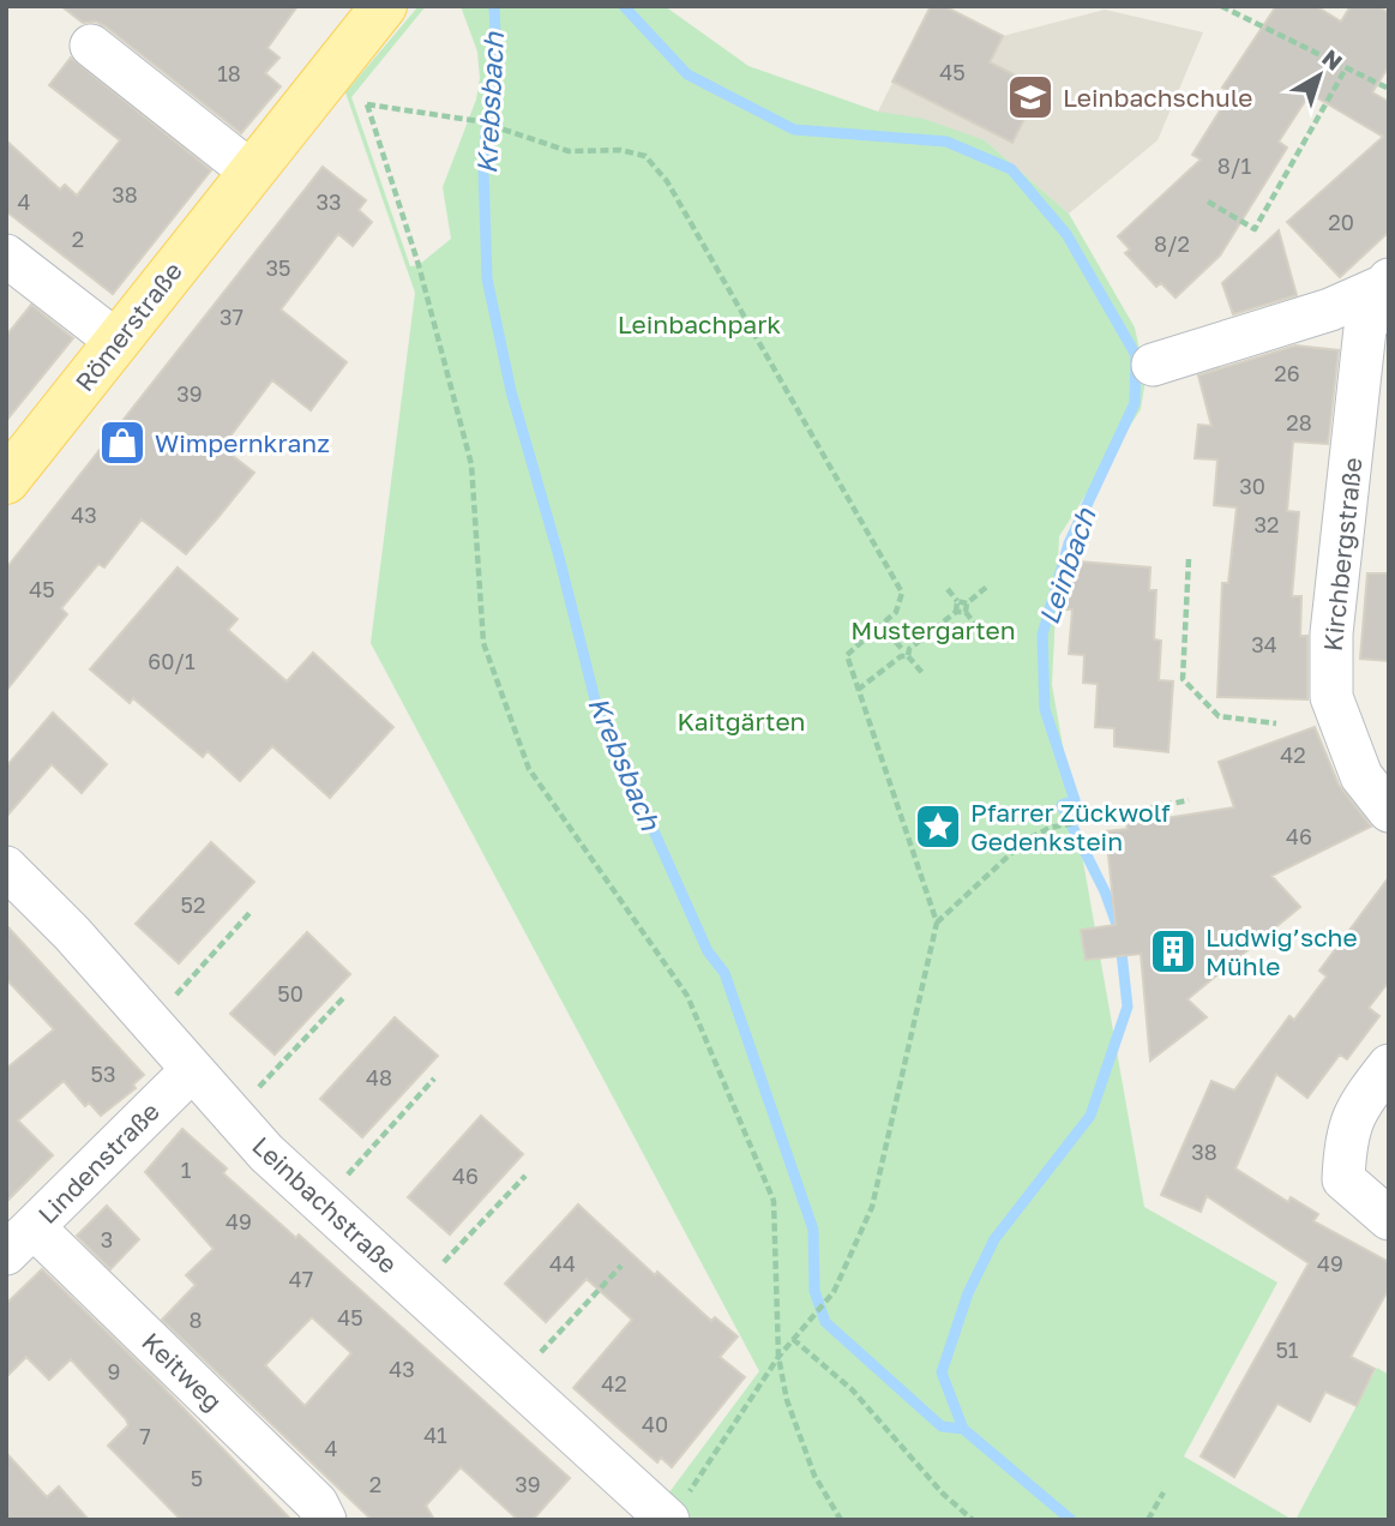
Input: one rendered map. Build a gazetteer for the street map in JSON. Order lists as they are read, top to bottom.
{
  "streets": {
    "main road": ["Römerstraße"],
    "street": [
      "Kirchbergstraße",
      "Lindenstraße",
      "Leinbachstraße",
      "Keitweg"
    ]
  },
  "crossings": [
    ["Lindenstraße", "Leinbachstraße"],
    ["Lindenstraße", "Keitweg"]
  ],
  "water": ["Krebsbach", "Leinbach"],
  "parks": ["Leinbachpark", "Mustergarten", "Kaitgärten"],
  "places": {
    "school or university": ["Leinbachschule"],
    "shop": ["Wimpernkranz"],
    "place": ["Pfarrer Zückwolf Gedenkstein"],
    "building": ["Ludwig’sche Mühle"]
  },
  "house_numbers": [
    "45",
    "18",
    "8/1",
    "38",
    "4",
    "33",
    "20",
    "2",
    "8/2",
    "35",
    "37",
    "26",
    "39",
    "28",
    "30",
    "43",
    "32",
    "45",
    "34",
    "60/1",
    "42",
    "46",
    "52",
    "50",
    "53",
    "48",
    "38",
    "1",
    "46",
    "49",
    "3",
    "44",
    "49",
    "47",
    "45",
    "8",
    "51",
    "43",
    "9",
    "42",
    "40",
    "41",
    "7",
    "4",
    "5",
    "2",
    "39"
  ],
  "north": "top right"
}
